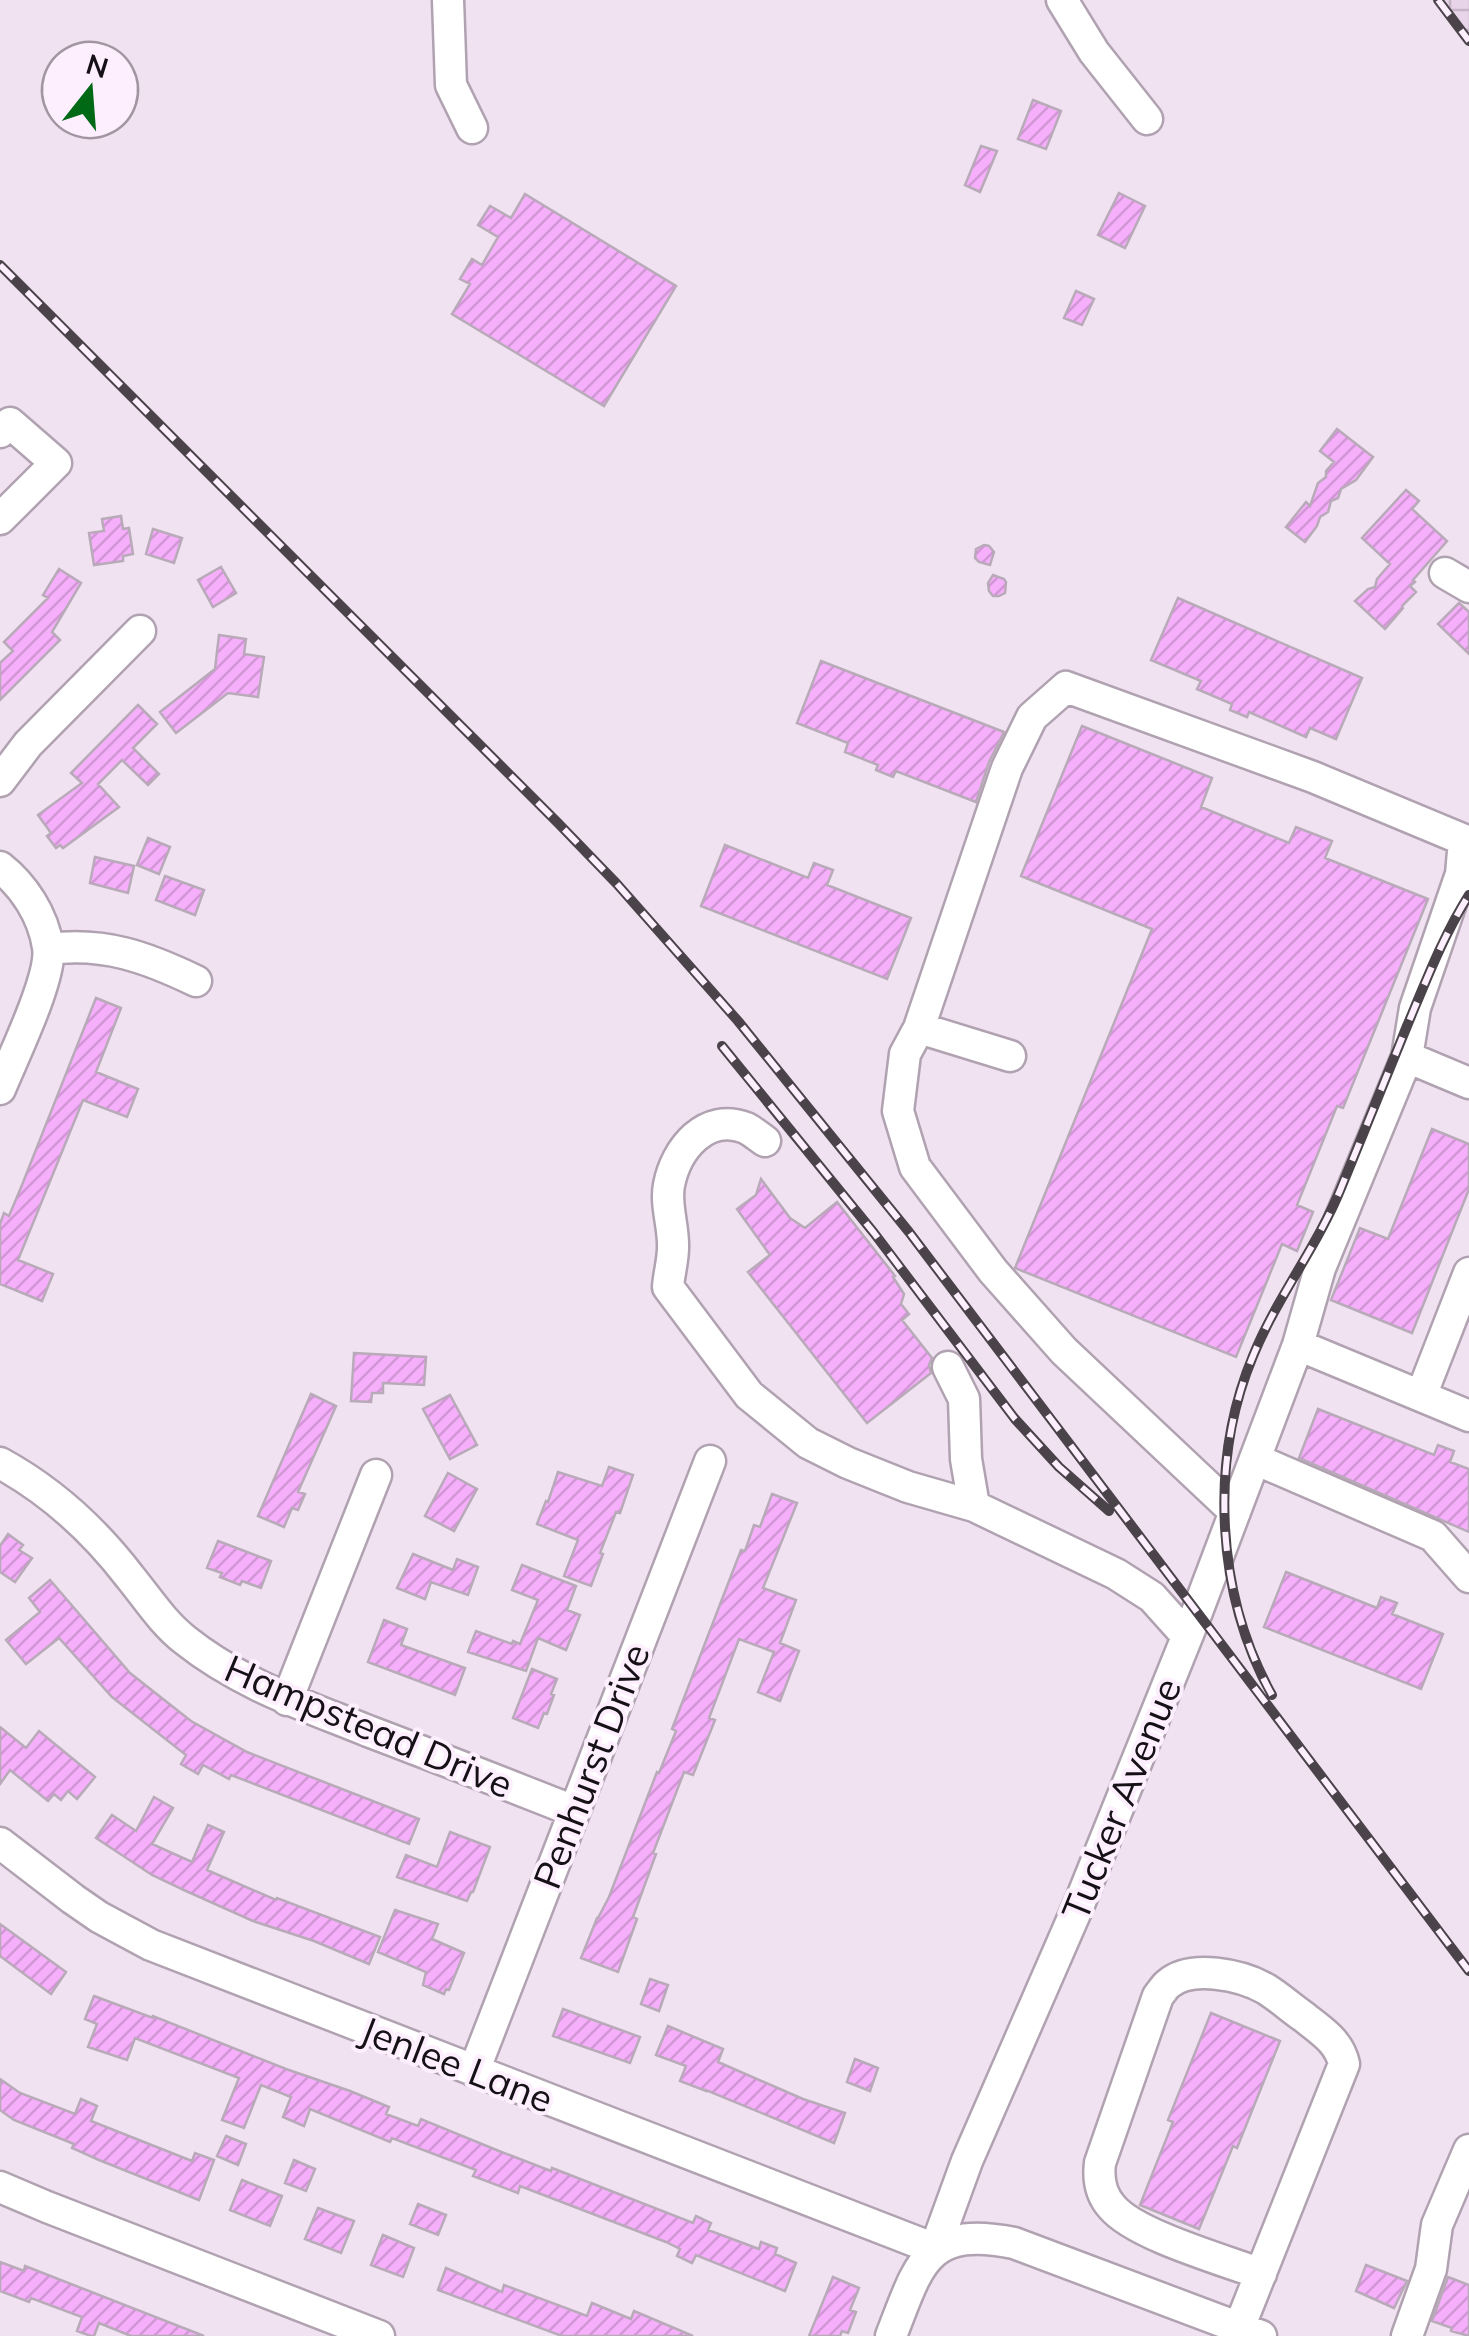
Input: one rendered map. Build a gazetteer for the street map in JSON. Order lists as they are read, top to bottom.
{
  "streets": {
    "street": [
      "Hampstead Drive",
      "Penhurst Drive",
      "Tucker Avenue",
      "Jenlee Lane"
    ]
  },
  "crossings": [
    ["Hampstead Drive", "Penhurst Drive"],
    ["Penhurst Drive", "Jenlee Lane"],
    ["Tucker Avenue", "Jenlee Lane"]
  ],
  "north": "top"
}
